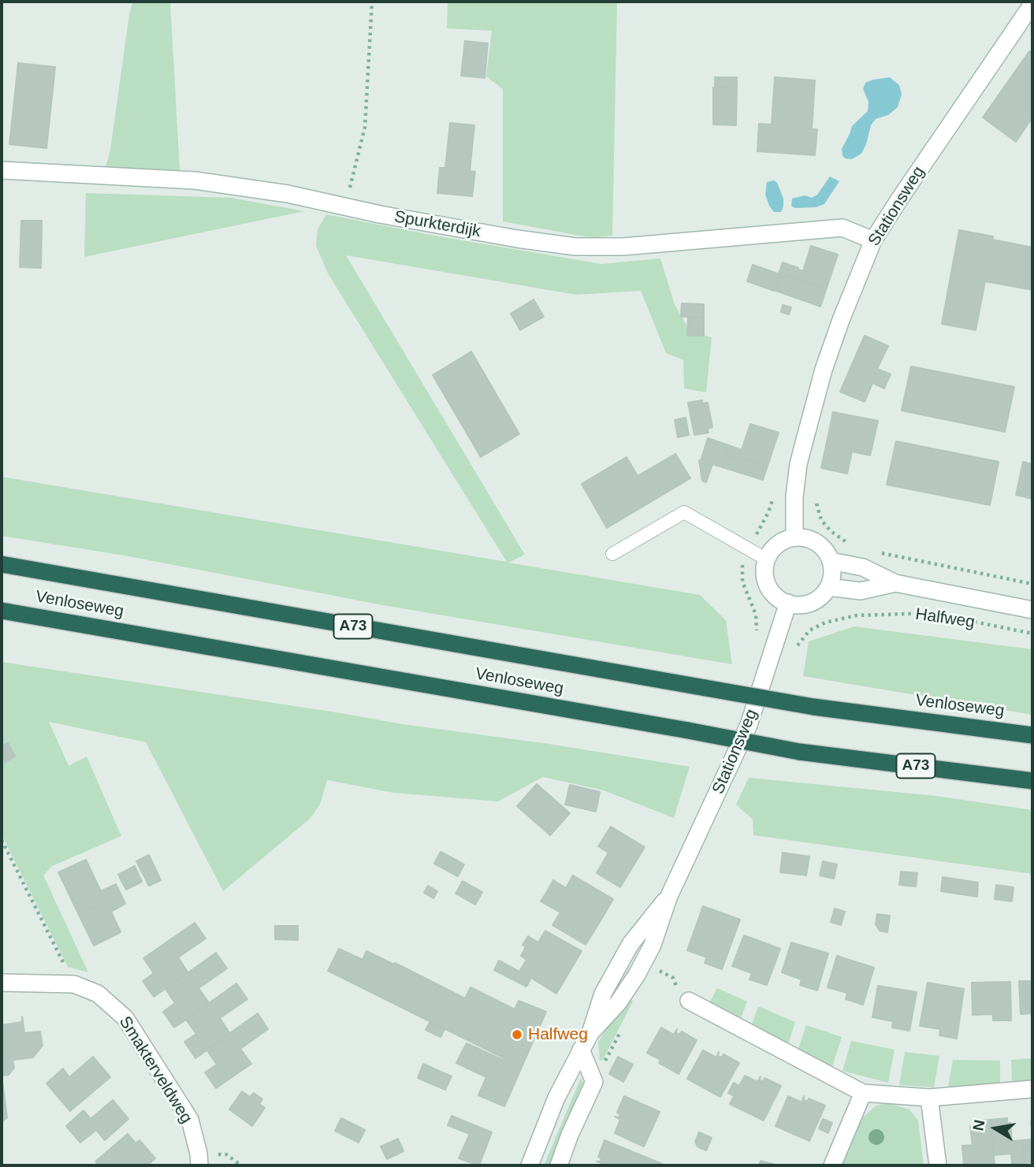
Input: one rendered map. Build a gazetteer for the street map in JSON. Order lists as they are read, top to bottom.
{
  "streets": {
    "highway": ["Venloseweg", "A73"],
    "street": [
      "Stationsweg",
      "Spurkterdijk",
      "Halfweg",
      "Smakterveldweg"
    ]
  },
  "crossings": [
    ["Stationsweg", "Spurkterdijk"],
    ["Stationsweg", "Halfweg"]
  ],
  "places": ["Halfweg"],
  "north": "left"
}
